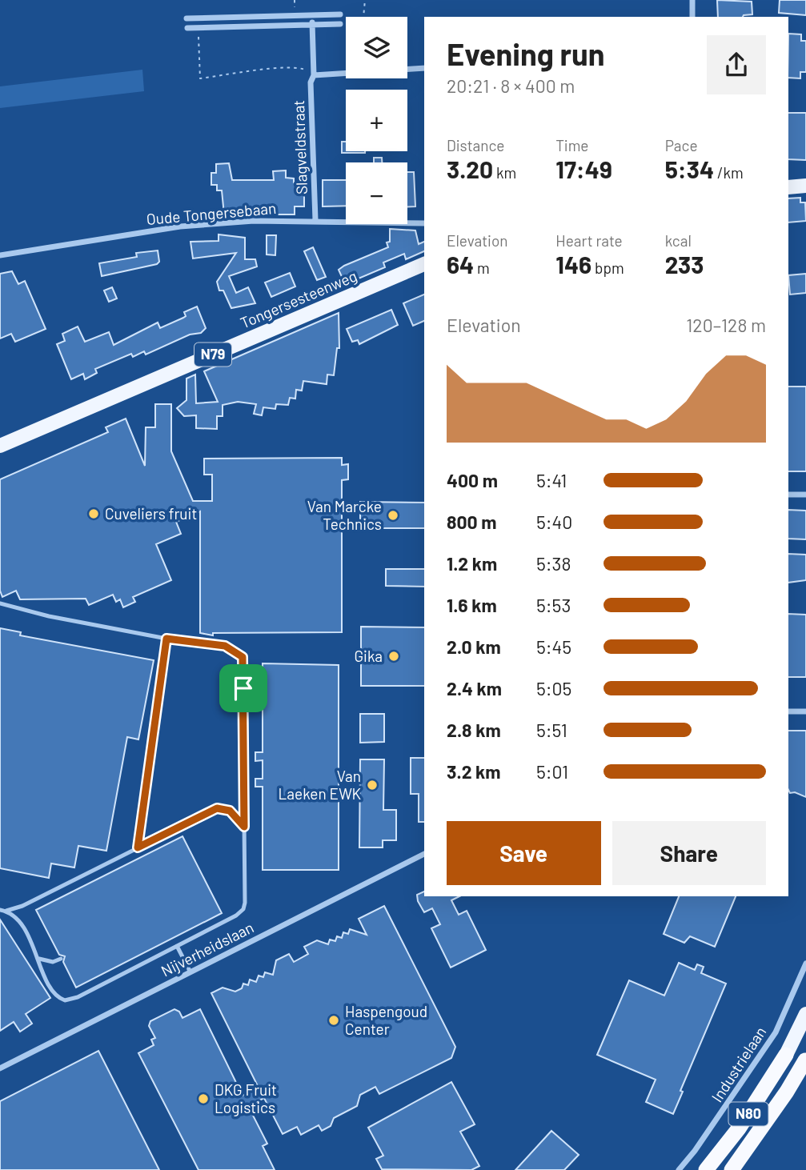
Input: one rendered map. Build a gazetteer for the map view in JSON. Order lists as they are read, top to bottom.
{
  "streets": {
    "highway": ["N80"],
    "main road": ["Tongersesteenweg", "N79"],
    "street": [
      "Slagveldstraat",
      "Oude Tongersebaan",
      "Nijverheidslaan",
      "Industrielaan"
    ]
  },
  "crossings": [
    ["Slagveldstraat", "Oude Tongersebaan"]
  ],
  "places": [
    "Cuveliers fruit",
    "Van Marcke Technics",
    "Gika",
    "Van Laeken EWK",
    "Haspengoud Center",
    "DKG Fruit Logistics"
  ],
  "page": {
    "map_buttons": ["+", "−"],
    "heading": ["Evening run", "20:21 · 8 × 400 m"],
    "stats": [
      ["Distance", "3.20 km"],
      ["Time", "17:49"],
      ["Pace", "5:34 /km"],
      ["Elevation", "64 m"],
      ["Heart rate", "146 bpm"],
      ["kcal", "233"]
    ],
    "chart": ["Elevation", "120–128 m"],
    "list": [
      {
        "name": "400 m",
        "note": "5:41"
      },
      {
        "name": "800 m",
        "note": "5:40"
      },
      {
        "name": "1.2 km",
        "note": "5:38"
      },
      {
        "name": "1.6 km",
        "note": "5:53"
      },
      {
        "name": "2.0 km",
        "note": "5:45"
      },
      {
        "name": "2.4 km",
        "note": "5:05"
      },
      {
        "name": "2.8 km",
        "note": "5:51"
      },
      {
        "name": "3.2 km",
        "note": "5:01"
      }
    ],
    "buttons": ["Save", "Share"]
  }
}
